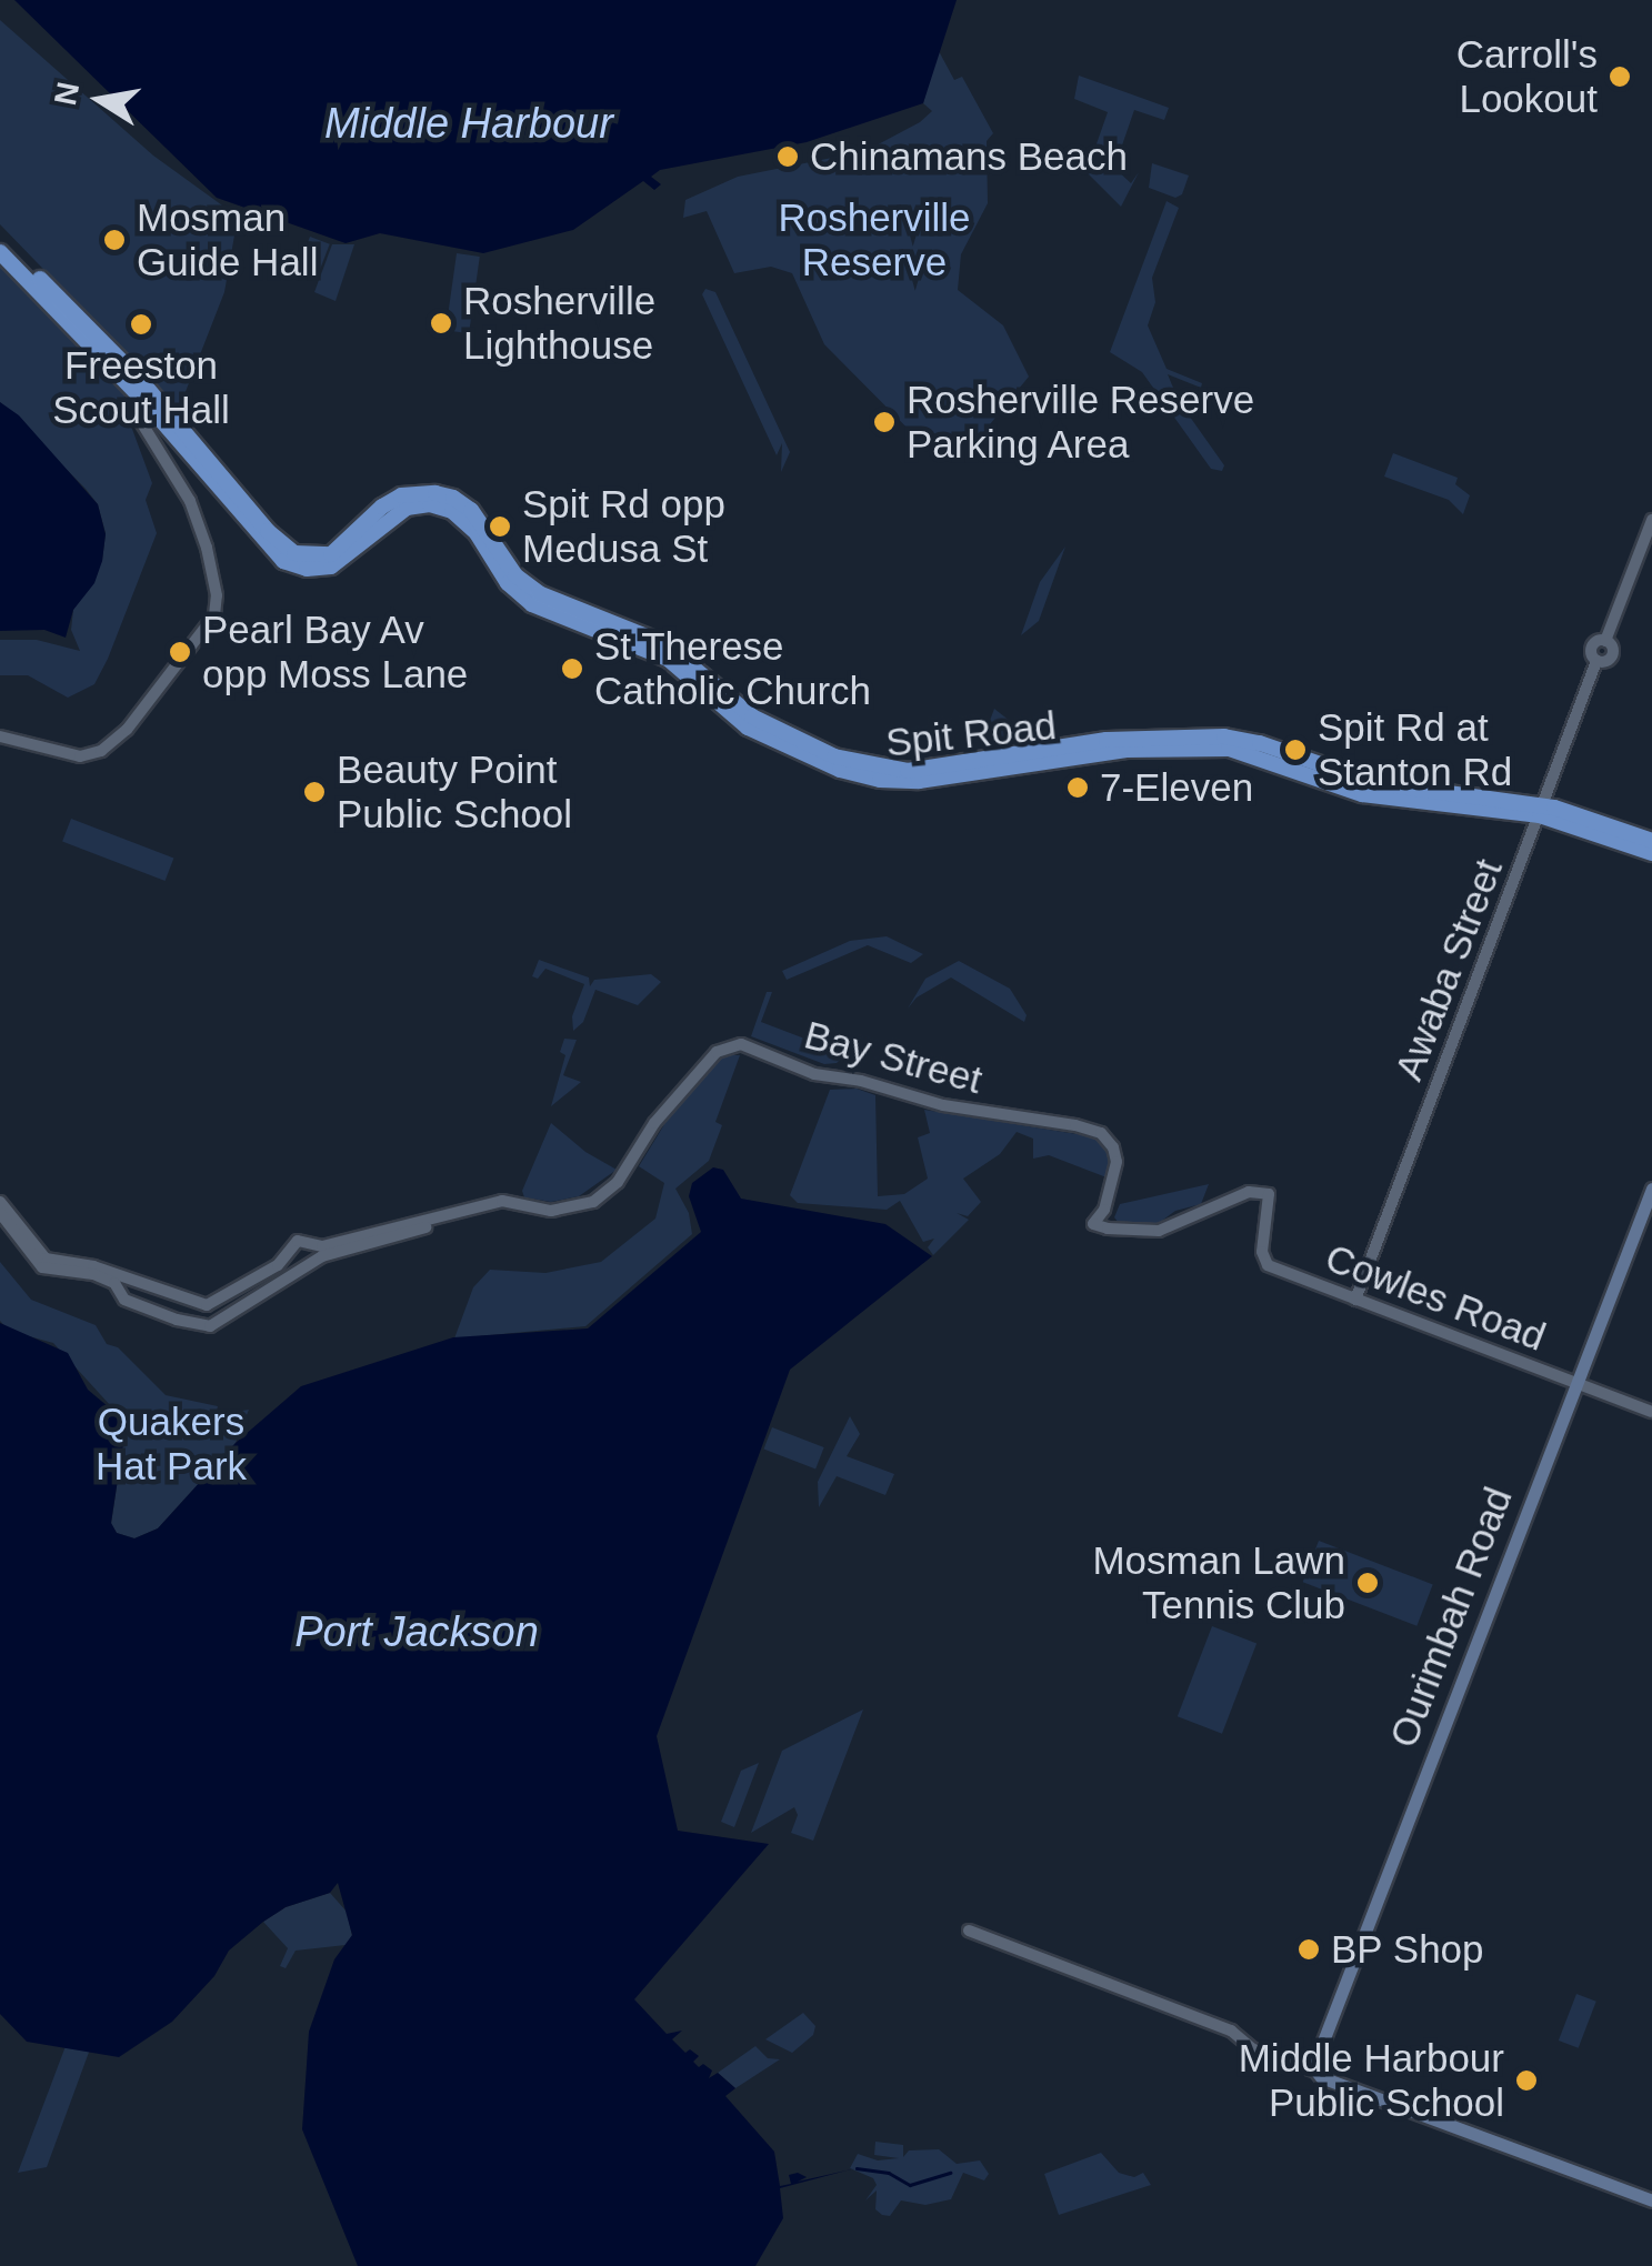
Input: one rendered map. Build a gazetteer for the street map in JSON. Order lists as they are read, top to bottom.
{
  "streets": {
    "highway": ["Spit Road"],
    "main road": ["Ourimbah Road"],
    "street": ["Awaba Street", "Bay Street", "Cowles Road"]
  },
  "crossings": [
    ["Spit Road", "Awaba Street"],
    ["Awaba Street", "Cowles Road"],
    ["Bay Street", "Cowles Road"],
    ["Cowles Road", "Ourimbah Road"]
  ],
  "water": ["Middle Harbour", "Port Jackson"],
  "parks": ["Rosherville Reserve", "Quakers Hat Park"],
  "places": [
    "Carroll's Lookout",
    "Chinamans Beach",
    "Mosman Guide Hall",
    "Rosherville Lighthouse",
    "Freeston Scout Hall",
    "Rosherville Reserve Parking Area",
    "Spit Rd opp Medusa St",
    "Pearl Bay Av opp Moss Lane",
    "St Therese Catholic Church",
    "Spit Rd at Stanton Rd",
    "7-Eleven",
    "Beauty Point Public School",
    "Mosman Lawn Tennis Club",
    "BP Shop",
    "Middle Harbour Public School"
  ],
  "north": "left"
}
